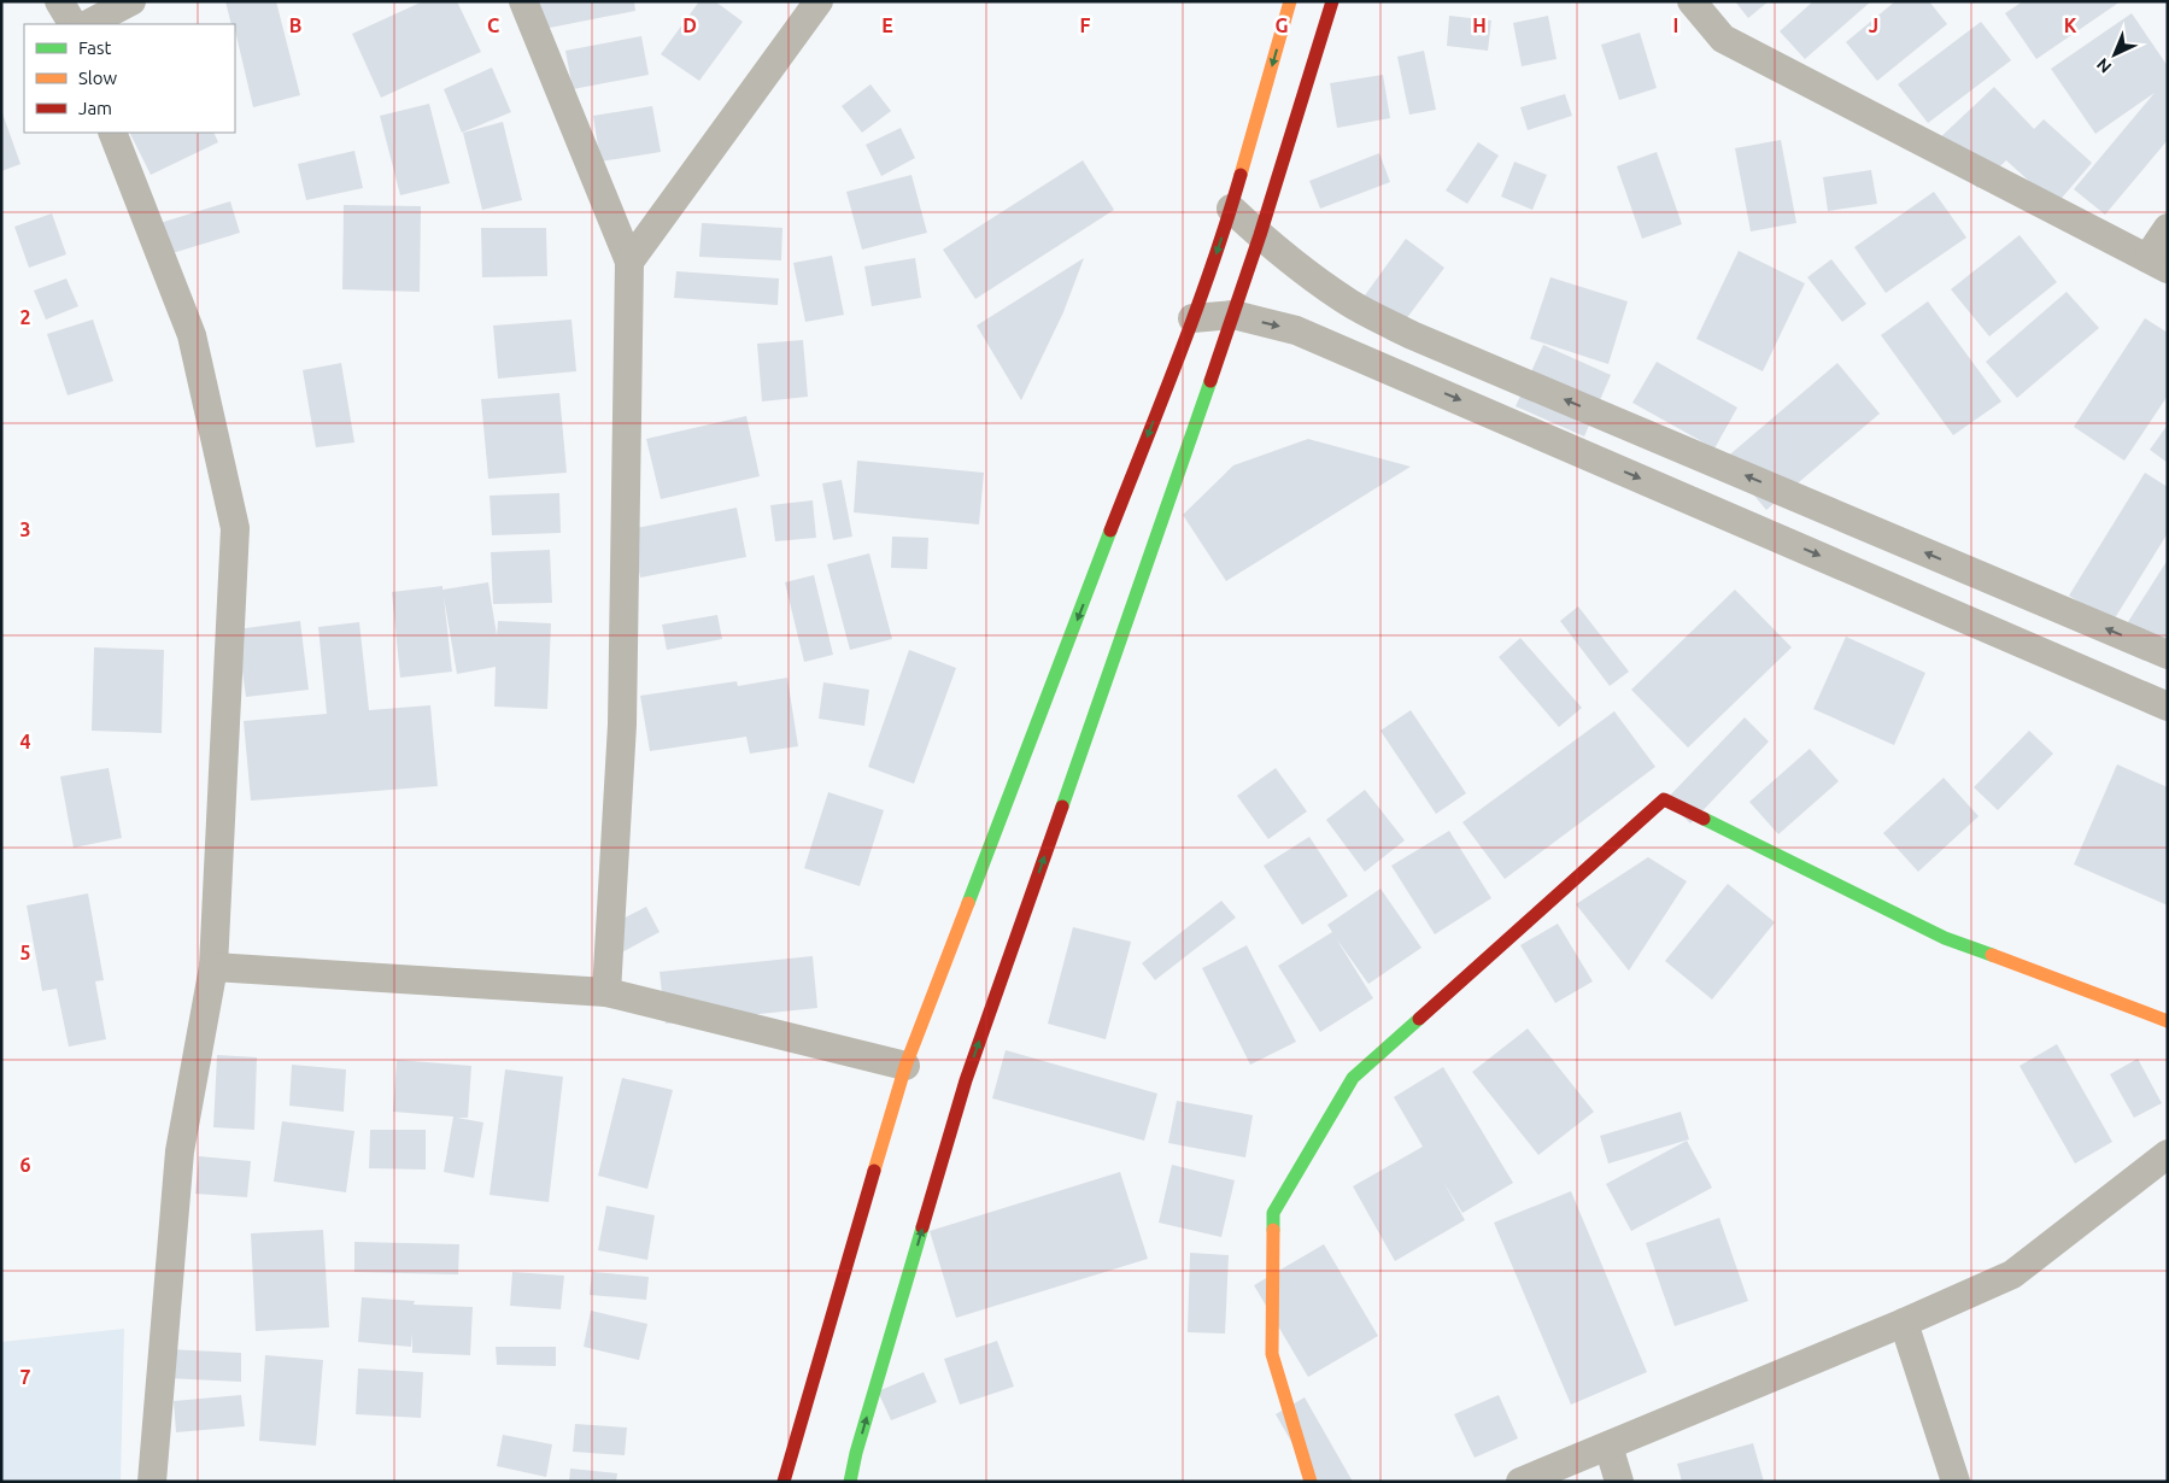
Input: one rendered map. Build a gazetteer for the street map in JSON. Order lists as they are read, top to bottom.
{
  "legend": ["Fast", "Slow", "Jam"],
  "north": "bottom left",
  "grid": {
    "columns": [
      "B",
      "C",
      "D",
      "E",
      "F",
      "G",
      "H",
      "I",
      "J",
      "K"
    ],
    "rows": [
      "2",
      "3",
      "4",
      "5",
      "6",
      "7"
    ]
  }
}
